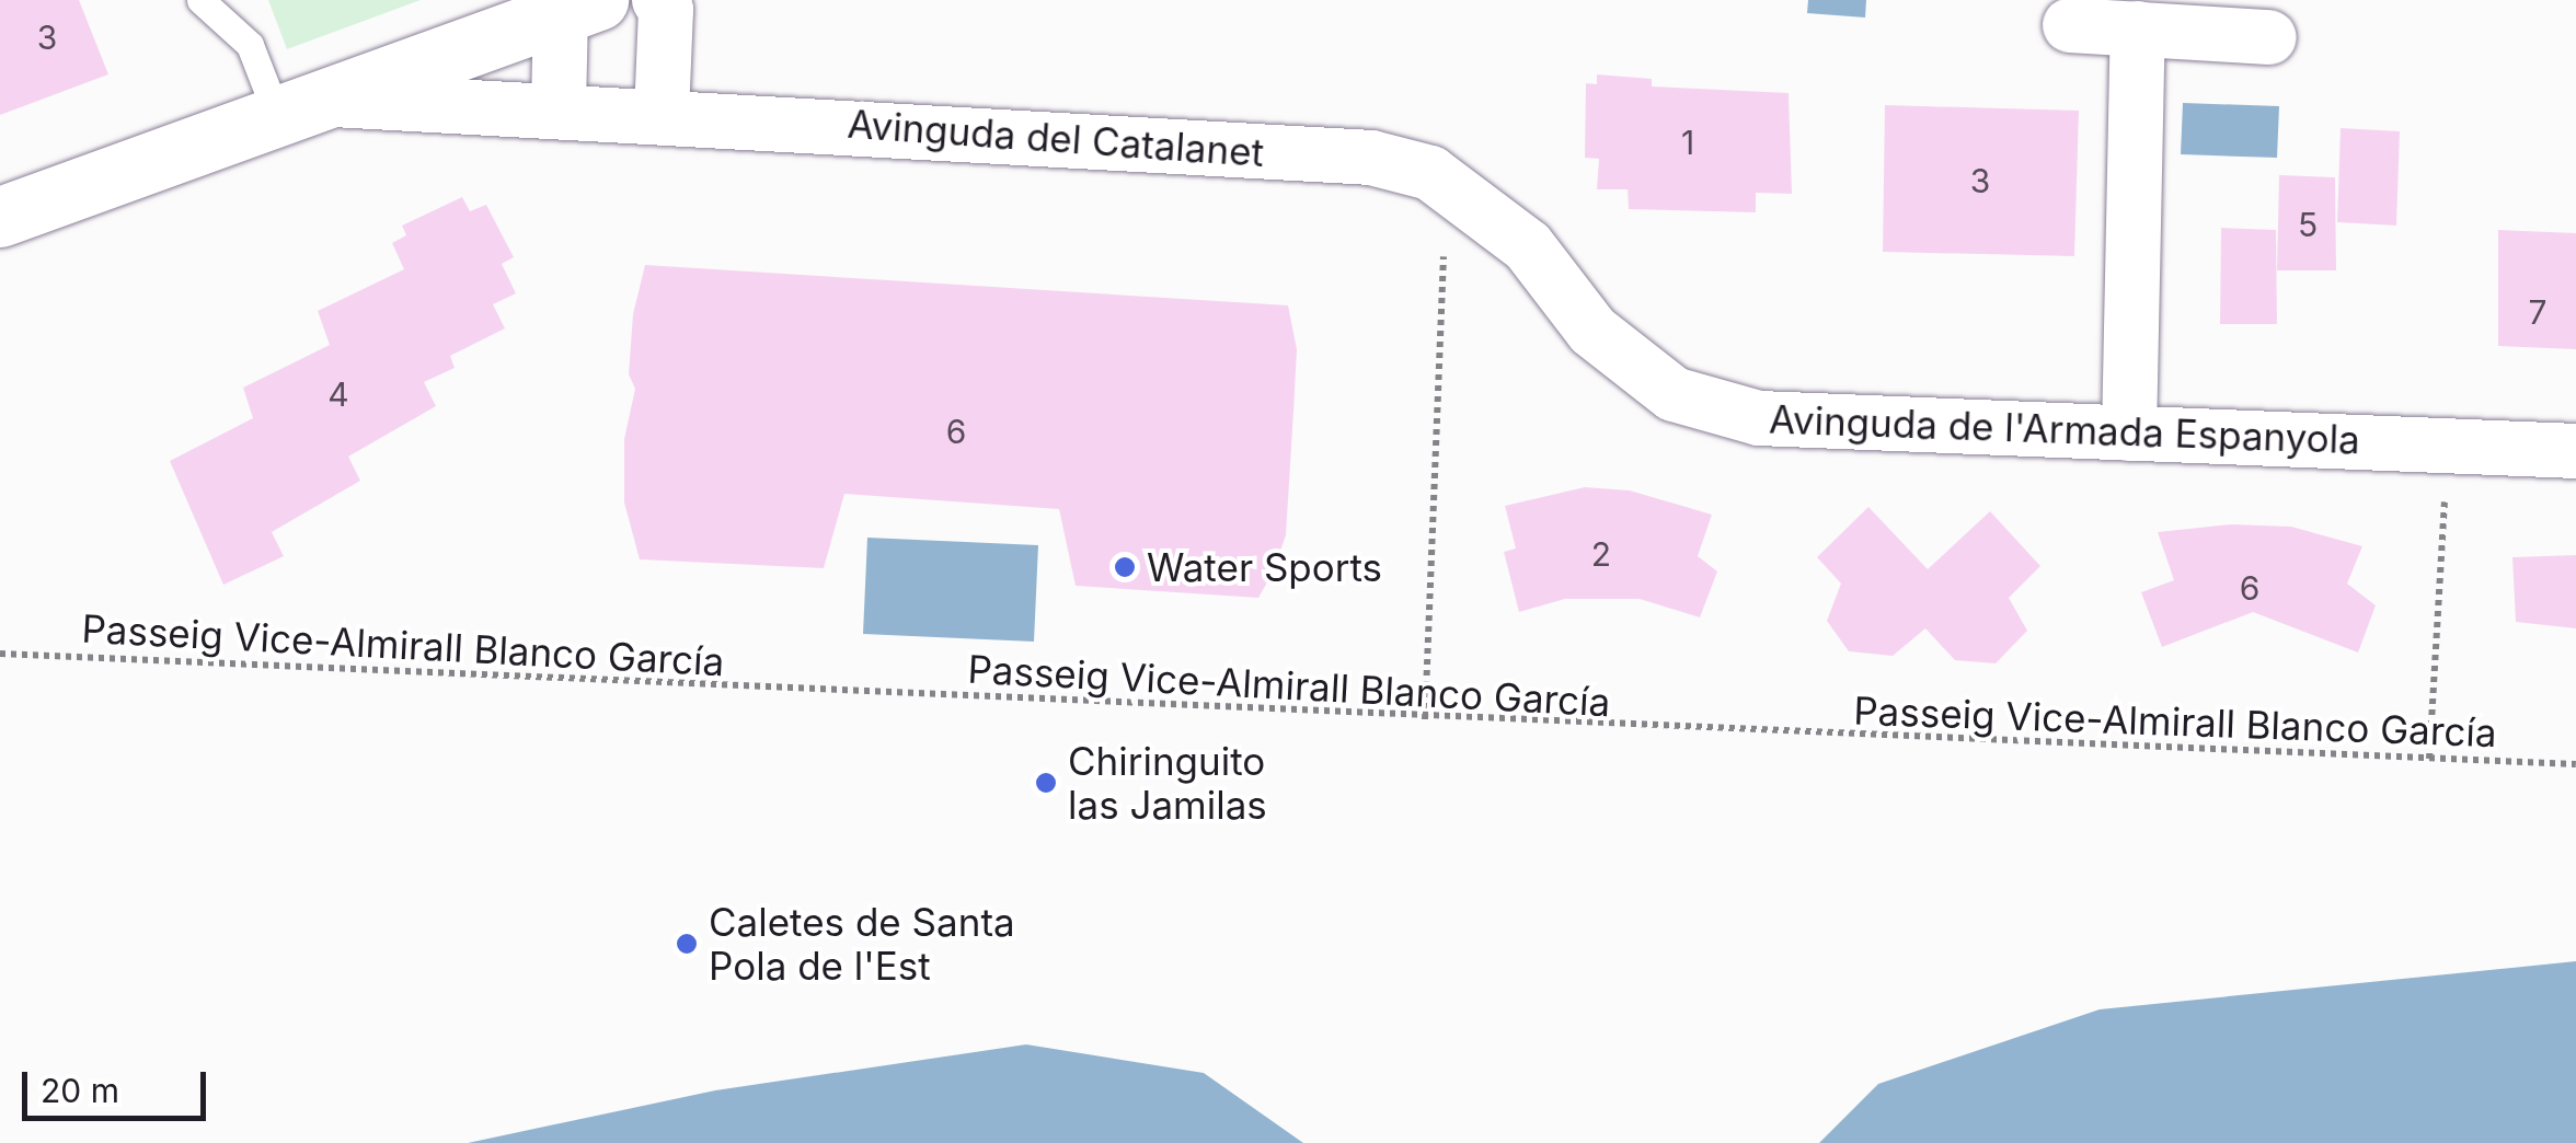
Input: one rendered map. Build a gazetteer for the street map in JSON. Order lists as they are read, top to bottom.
{
  "streets": {
    "street": ["Avinguda del Catalanet", "Avinguda de l'Armada Espanyola"],
    "path": ["Passeig Vice-Almirall Blanco García"]
  },
  "crossings": [
    ["Avinguda del Catalanet", "Avinguda de l'Armada Espanyola"]
  ],
  "places": ["Water Sports", "Chiringuito las Jamilas", "Caletes de Santa Pola de l'Est"],
  "house_numbers": [
    "3",
    "1",
    "3",
    "5",
    "7",
    "4",
    "6",
    "2",
    "6"
  ],
  "scale_bar": "20 m"
}
